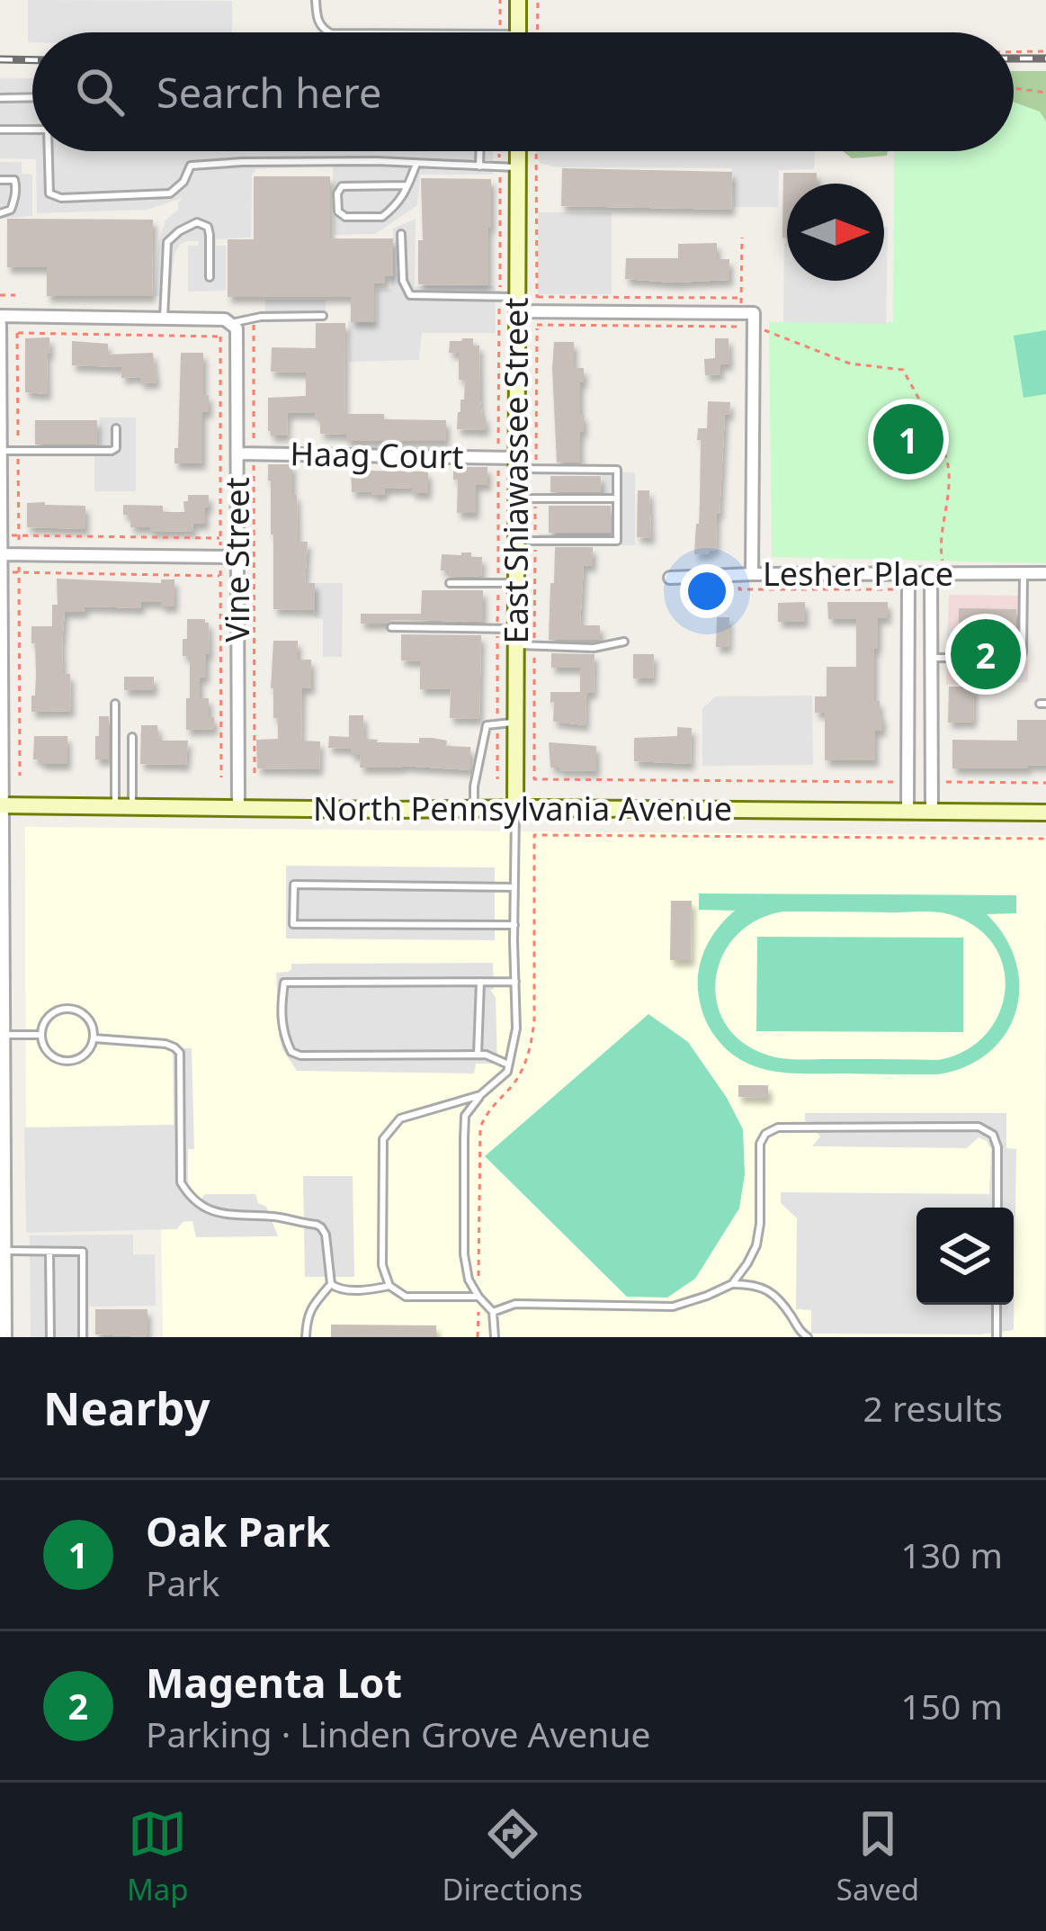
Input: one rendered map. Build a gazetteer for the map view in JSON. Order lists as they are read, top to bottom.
{
  "streets": {
    "main road": ["East Shiawassee Street", "North Pennsylvania Avenue"],
    "street": ["Haag Court", "Vine Street", "Lesher Place"]
  },
  "crossings": [
    ["Haag Court", "East Shiawassee Street"],
    ["Haag Court", "Vine Street"],
    ["East Shiawassee Street", "North Pennsylvania Avenue"],
    ["Vine Street", "North Pennsylvania Avenue"]
  ],
  "north": "right",
  "page": {
    "search": "Search here",
    "pins": ["1", "2"],
    "heading": ["Nearby", "2 results"],
    "list": [
      {
        "mark": "1",
        "name": "Oak Park",
        "note": "Park",
        "value": "130 m"
      },
      {
        "mark": "2",
        "name": "Magenta Lot",
        "note": "Parking · Linden Grove Avenue",
        "value": "150 m"
      }
    ],
    "nav": ["Map", "Directions", "Saved"]
  }
}
